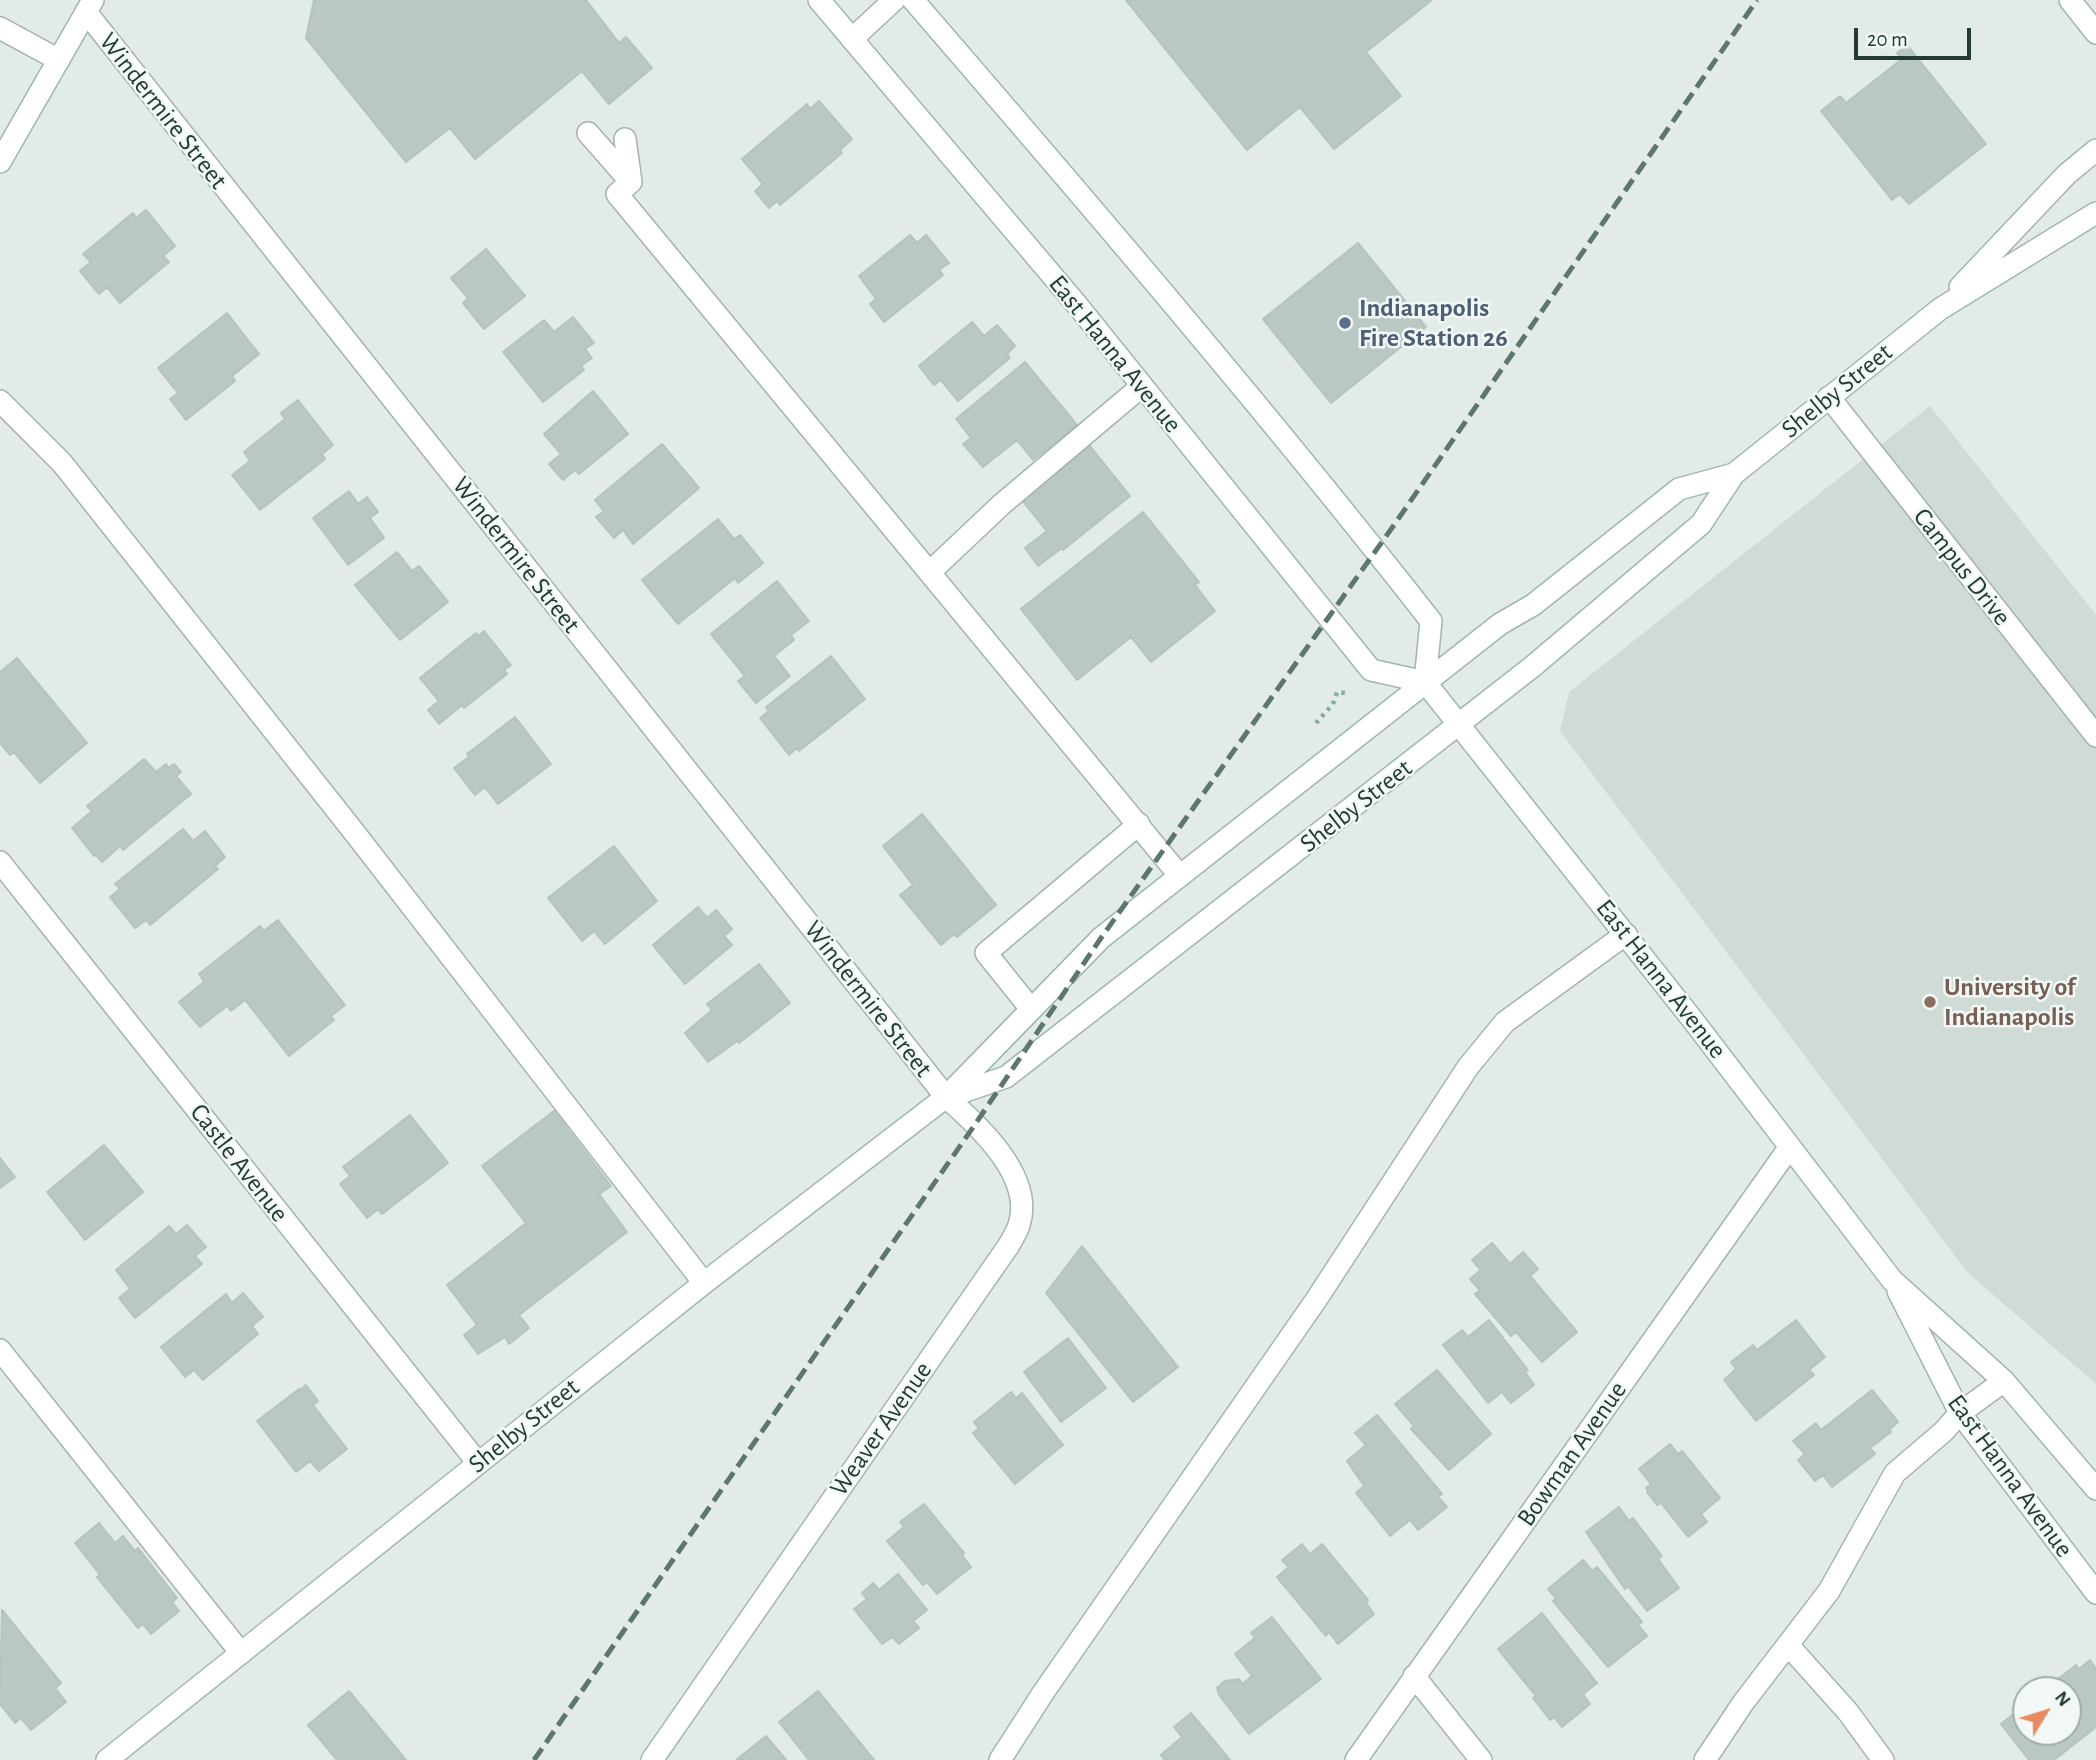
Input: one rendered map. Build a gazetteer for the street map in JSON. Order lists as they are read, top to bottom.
{
  "streets": {
    "main road": [
      "Windermire Street",
      "East Hanna Avenue",
      "Shelby Street",
      "Campus Drive",
      "Castle Avenue",
      "Weaver Avenue",
      "Bowman Avenue"
    ]
  },
  "crossings": [
    ["Windermire Street", "Shelby Street"],
    ["Windermire Street", "Weaver Avenue"],
    ["East Hanna Avenue", "Shelby Street"],
    ["East Hanna Avenue", "Bowman Avenue"],
    ["Shelby Street", "Campus Drive"],
    ["Shelby Street", "Castle Avenue"],
    ["Shelby Street", "Weaver Avenue"]
  ],
  "places": ["Indianapolis Fire Station 26", "University of Indianapolis"],
  "scale_bar": "20 m",
  "north": "top right"
}
